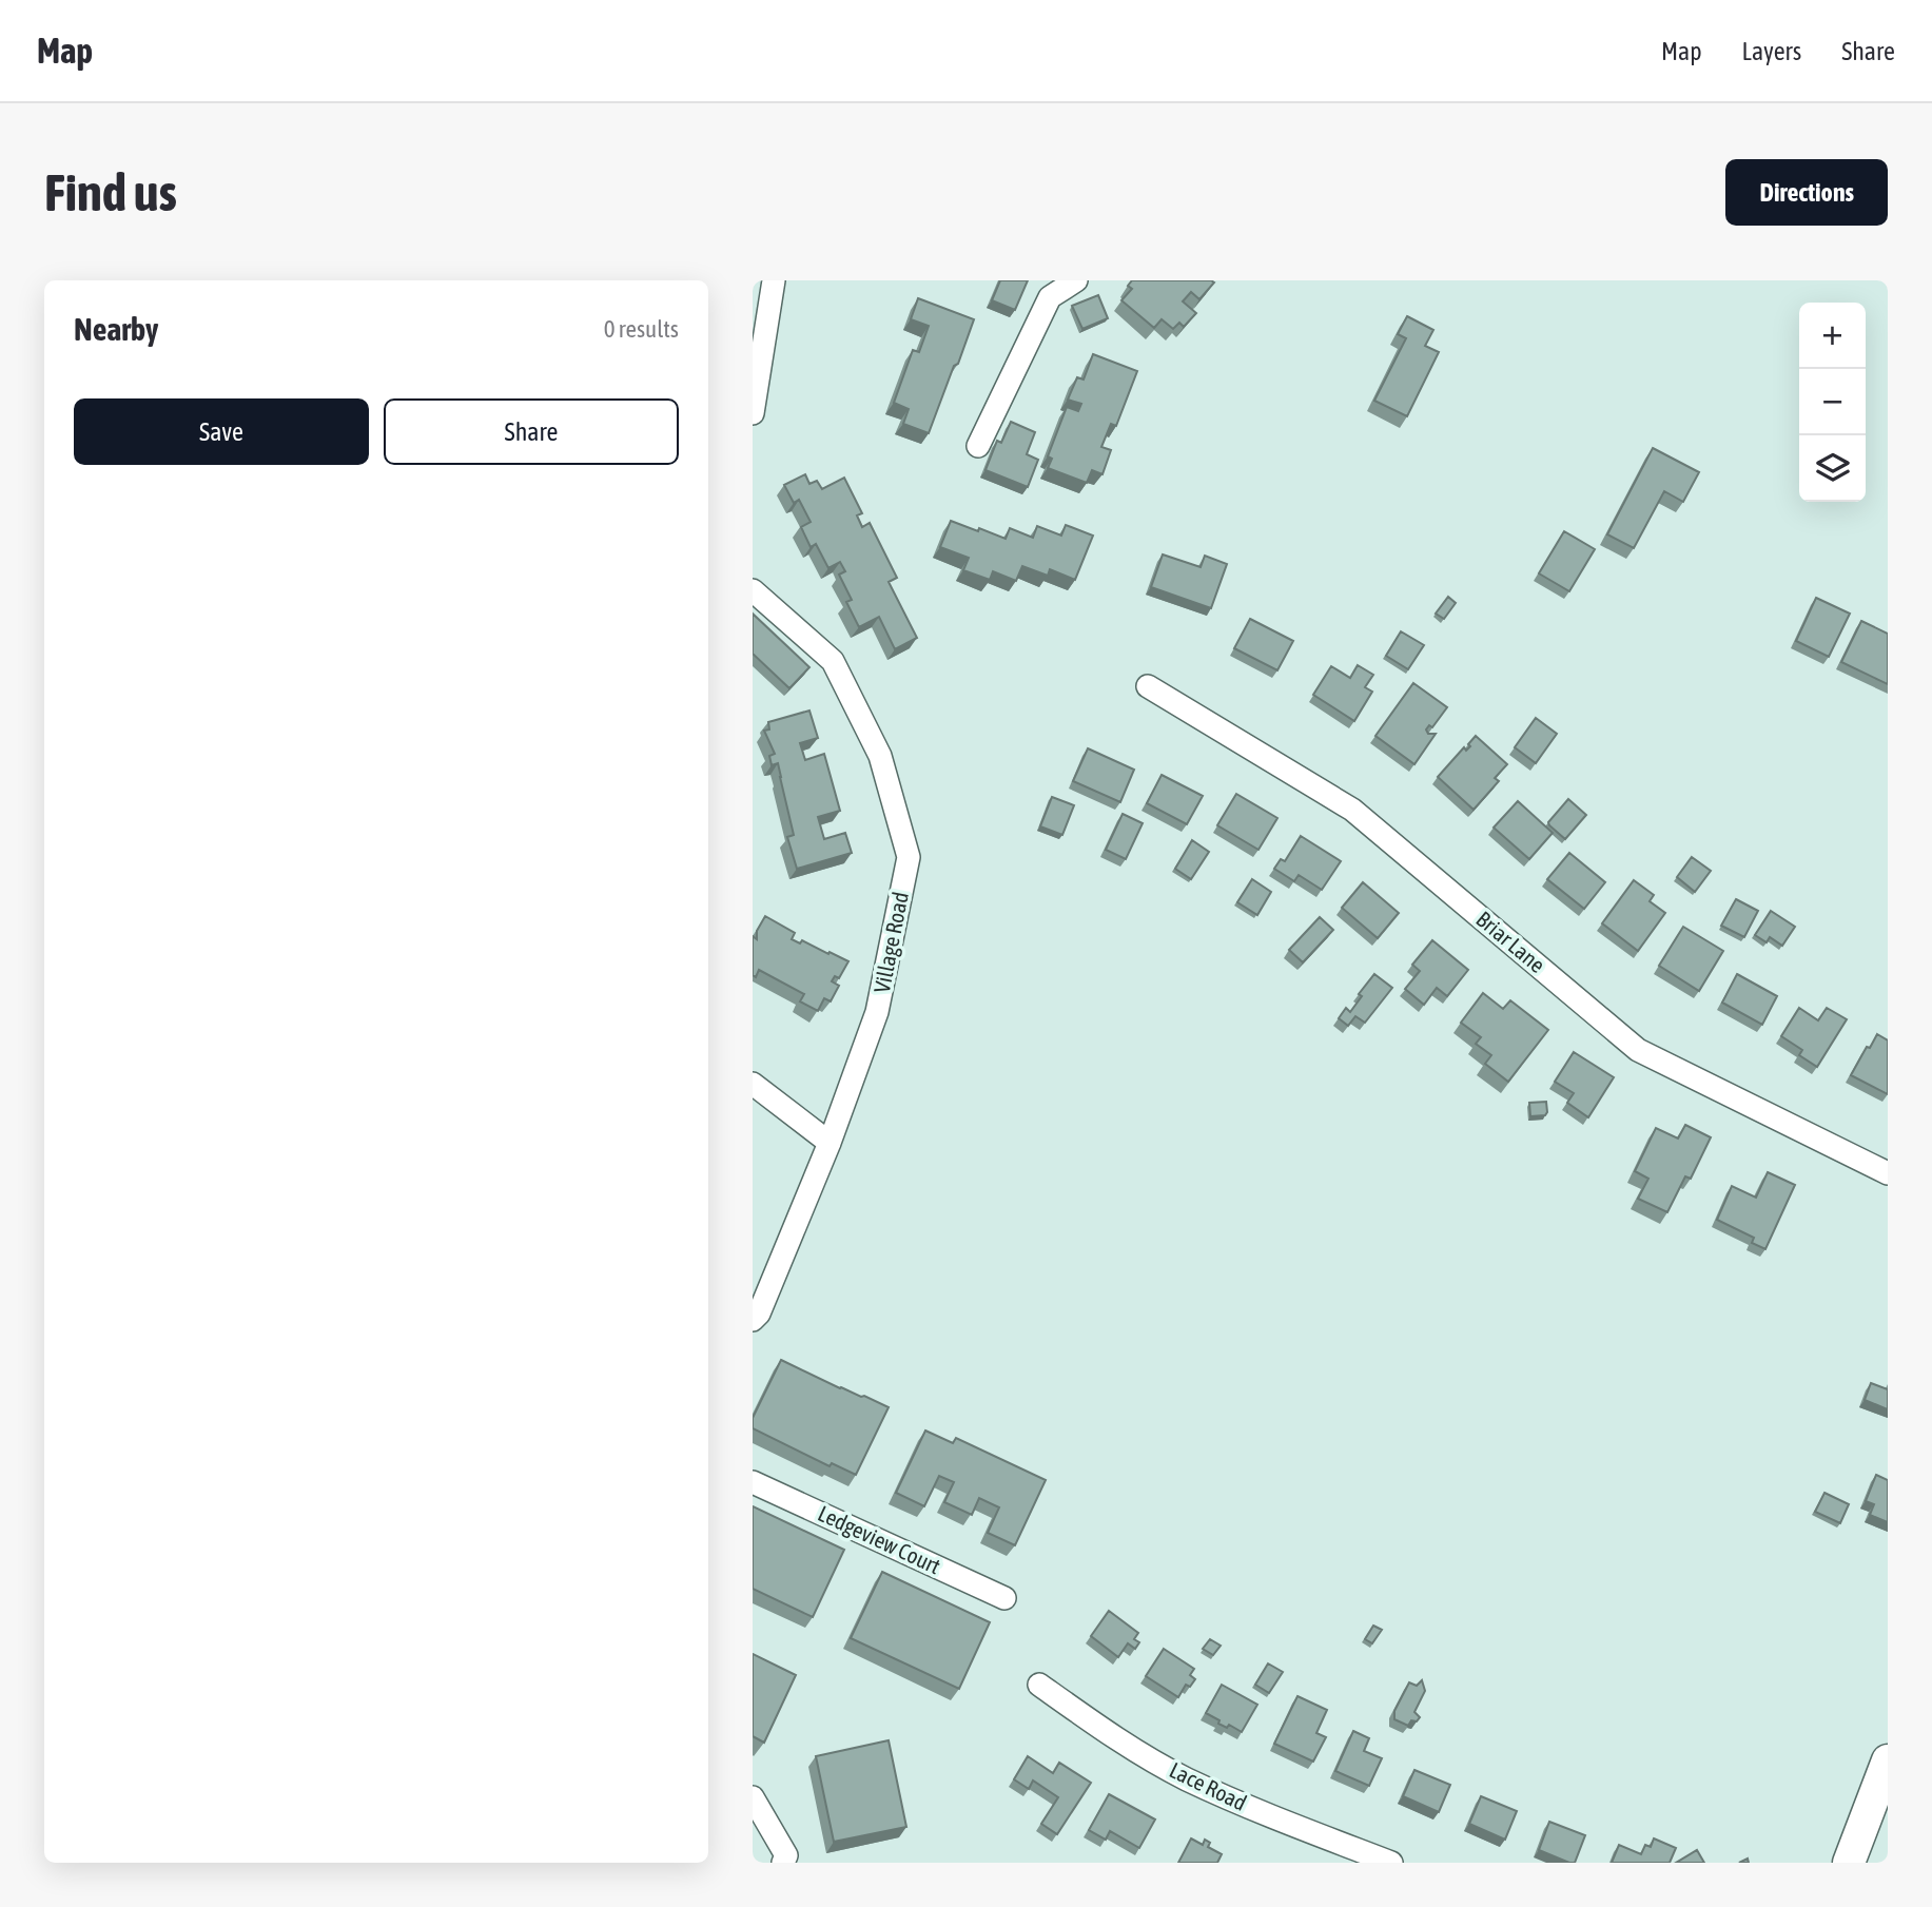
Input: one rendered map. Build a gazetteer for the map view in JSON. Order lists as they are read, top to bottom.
{
  "streets": {
    "street": [
      "Village Road",
      "Briar Lane",
      "Ledgeview Court",
      "Lace Road"
    ]
  },
  "page": {
    "header": "Map",
    "nav": ["Map", "Layers", "Share"],
    "buttons": [
      "Directions",
      ["Save", "Share"]
    ],
    "title": "Find us",
    "heading": ["Nearby", "0 results"],
    "map_buttons": ["+", "−"]
  }
}
